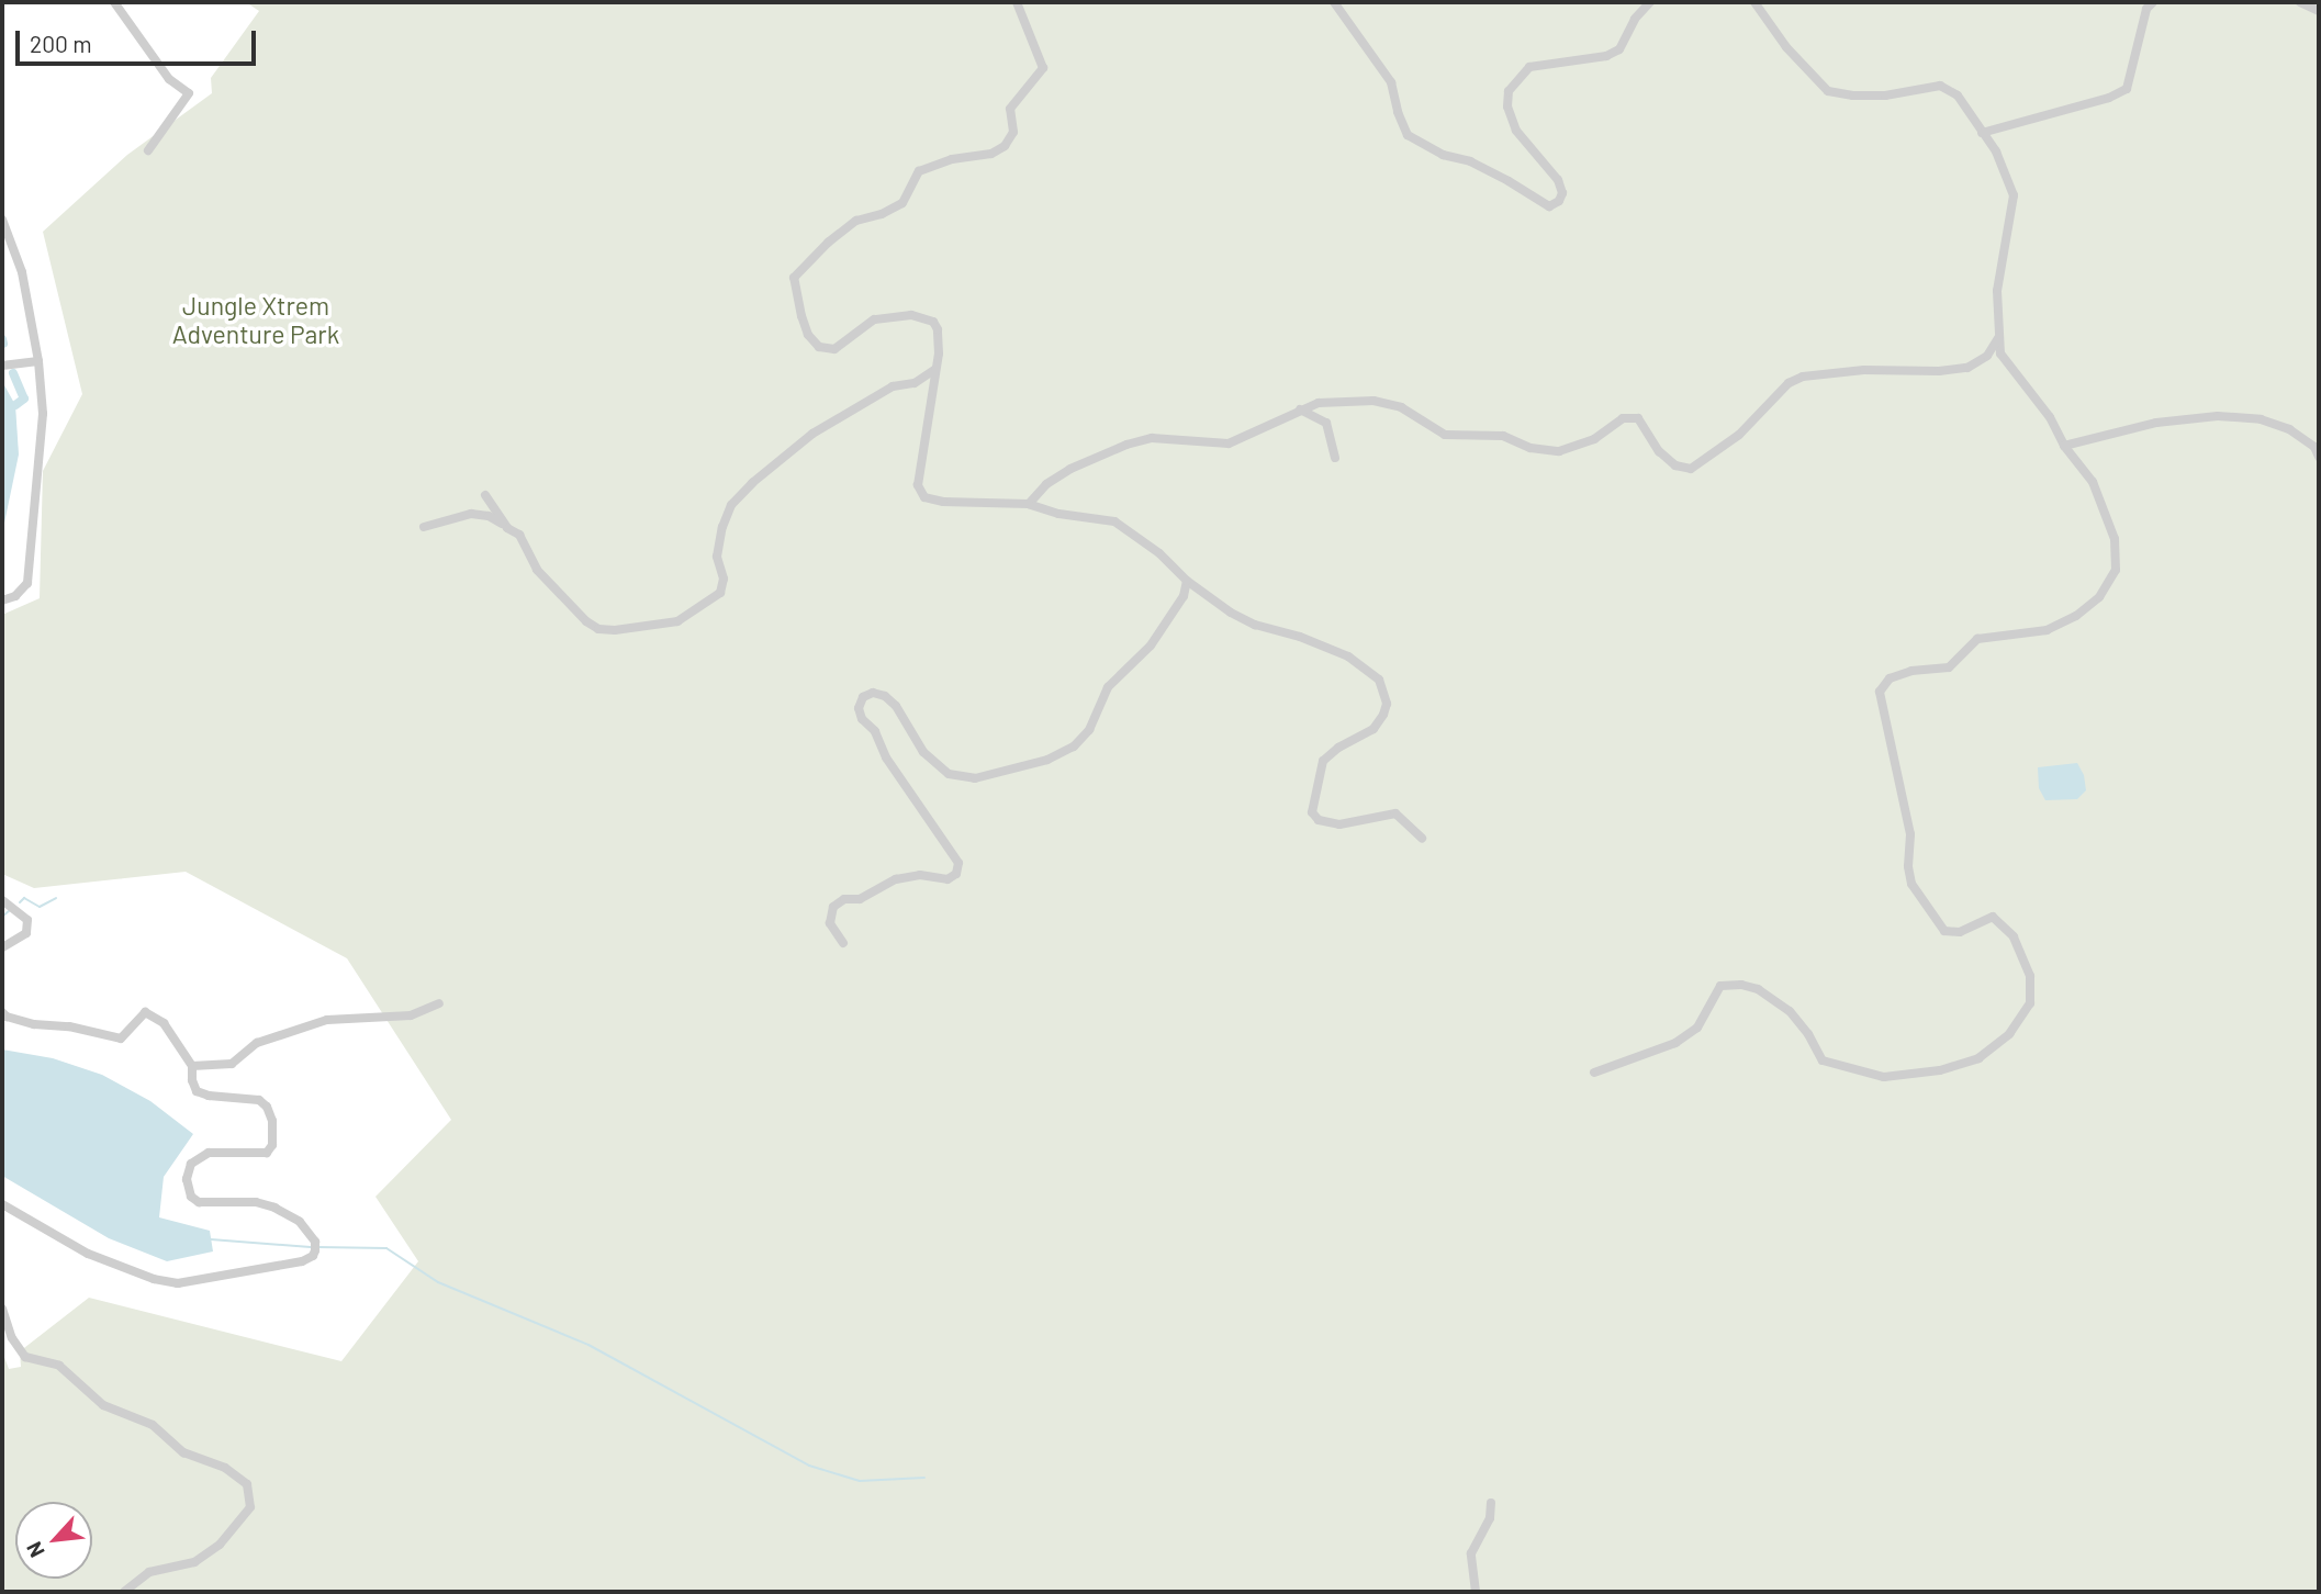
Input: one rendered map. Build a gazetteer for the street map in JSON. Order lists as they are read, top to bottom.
{
  "parks": ["Jungle Xtrem Adventure Park"],
  "scale_bar": "200 m",
  "north": "bottom left"
}
